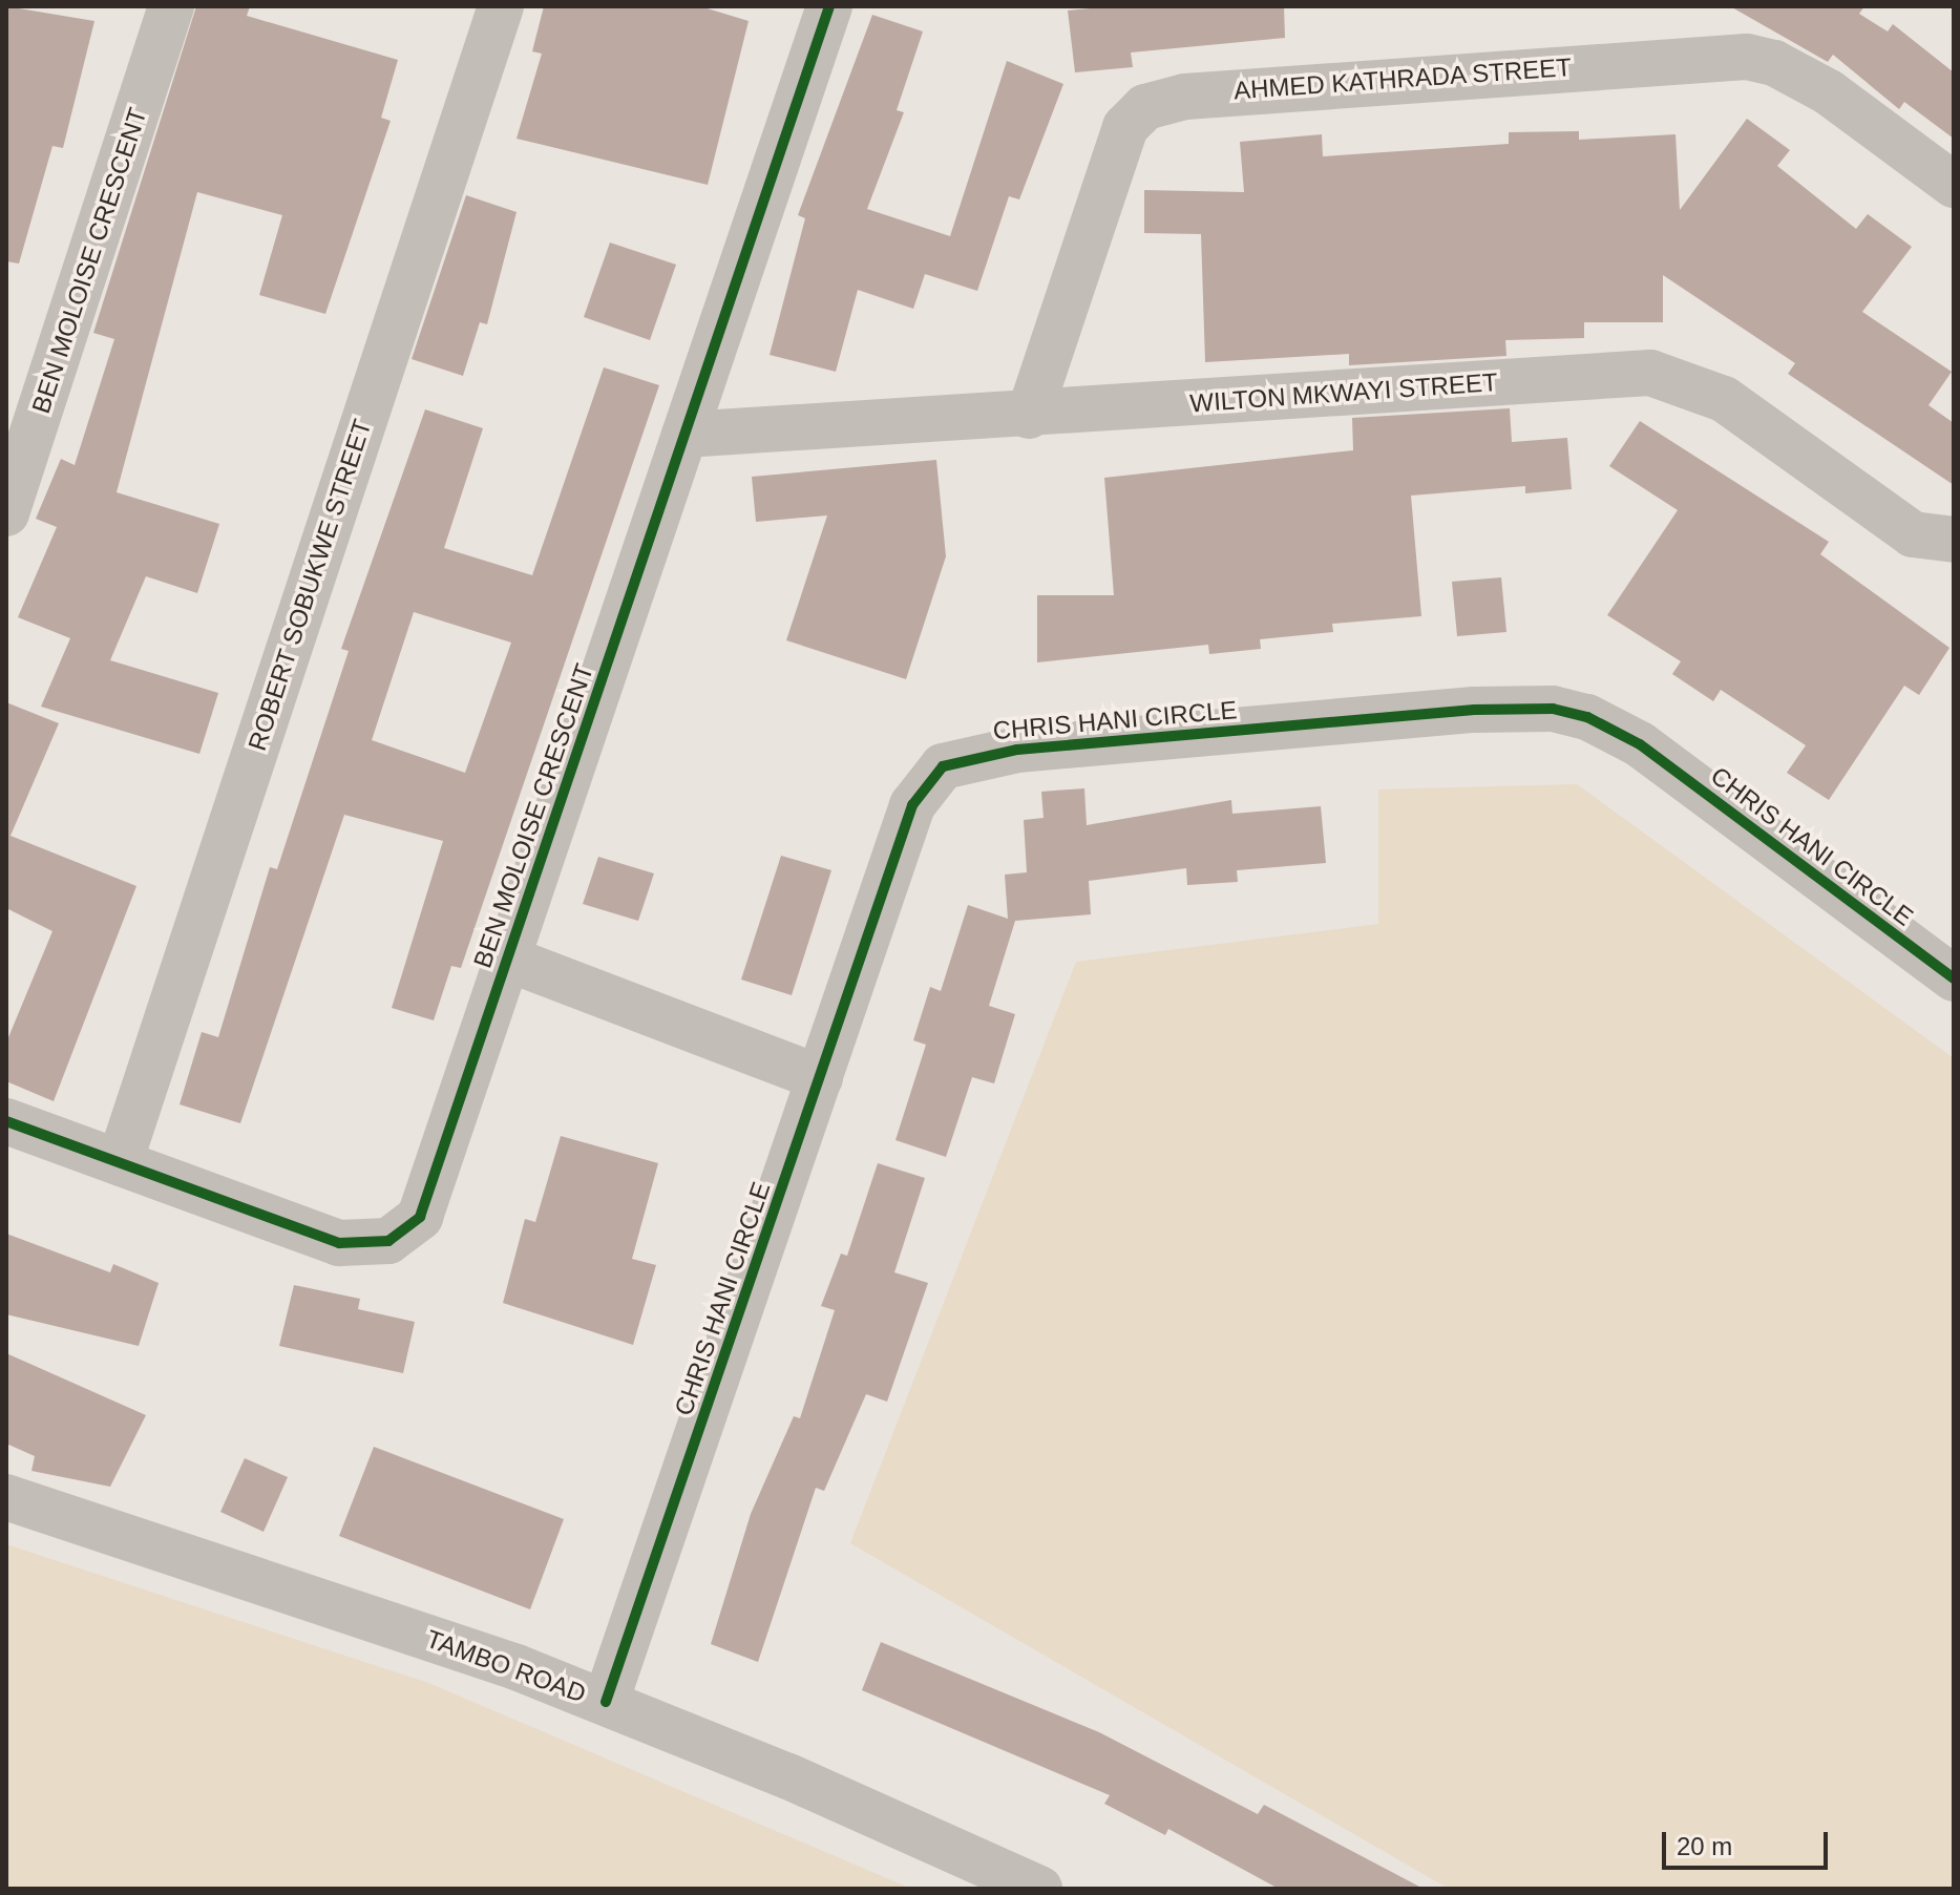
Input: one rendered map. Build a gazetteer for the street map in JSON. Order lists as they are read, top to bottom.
{
  "streets": {
    "street": [
      "AHMED KATHRADA STREET",
      "BEN MOLOISE CRESCENT",
      "WILTON MKWAYI STREET",
      "ROBERT SOBUKWE STREET",
      "CHRIS HANI CIRCLE",
      "TAMBO ROAD"
    ]
  },
  "crossings": [
    ["AHMED KATHRADA STREET", "WILTON MKWAYI STREET"],
    ["BEN MOLOISE CRESCENT", "WILTON MKWAYI STREET"],
    ["BEN MOLOISE CRESCENT", "ROBERT SOBUKWE STREET"],
    ["CHRIS HANI CIRCLE", "TAMBO ROAD"]
  ],
  "scale_bar": "20 m"
}
